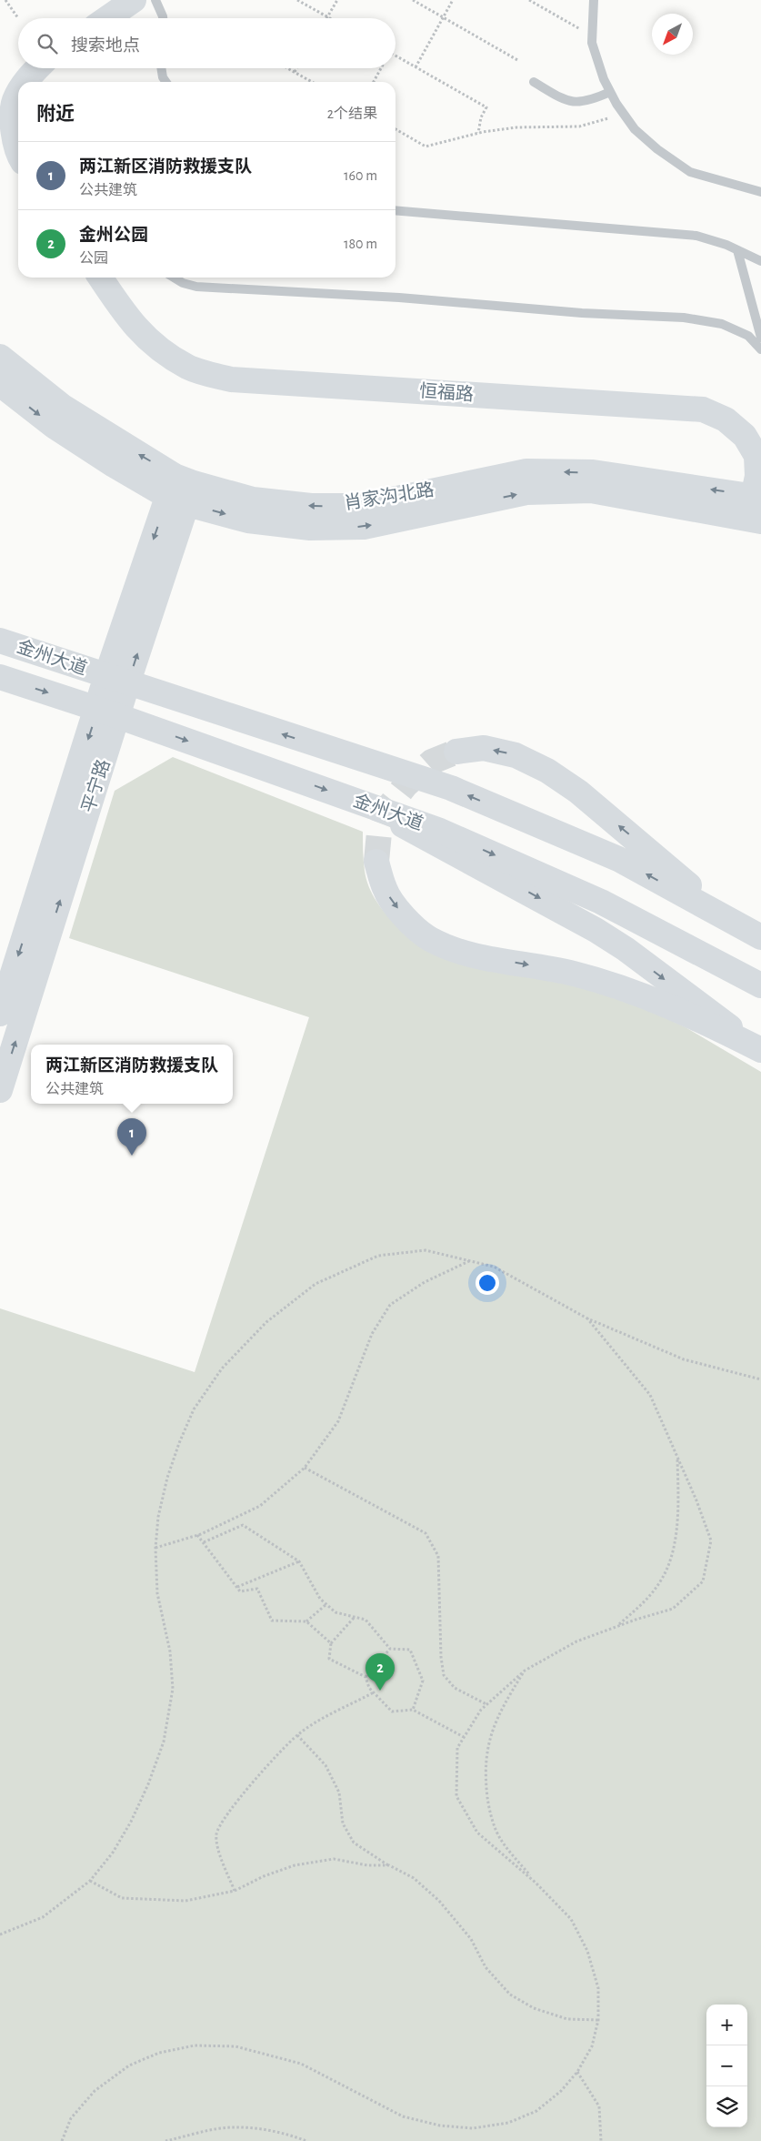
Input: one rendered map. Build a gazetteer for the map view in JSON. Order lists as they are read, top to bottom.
{
  "streets": {
    "main road": [
      "恒福路",
      "肖家沟北路",
      "金州大道",
      "平宁路"
    ]
  },
  "crossings": [
    ["恒福路", "肖家沟北路"],
    ["肖家沟北路", "平宁路"],
    ["金州大道", "平宁路"]
  ],
  "north": "bottom left",
  "page": {
    "search": "搜索地点",
    "heading": ["附近", "2个结果"],
    "list": [
      {
        "mark": "1",
        "name": "两江新区消防救援支队",
        "note": "公共建筑",
        "value": "160 m"
      },
      {
        "mark": "2",
        "name": "金州公园",
        "note": "公园",
        "value": "180 m"
      }
    ],
    "popup": ["两江新区消防救援支队", "公共建筑"],
    "pins": ["1", "2"],
    "map_buttons": ["+", "−"]
  }
}
